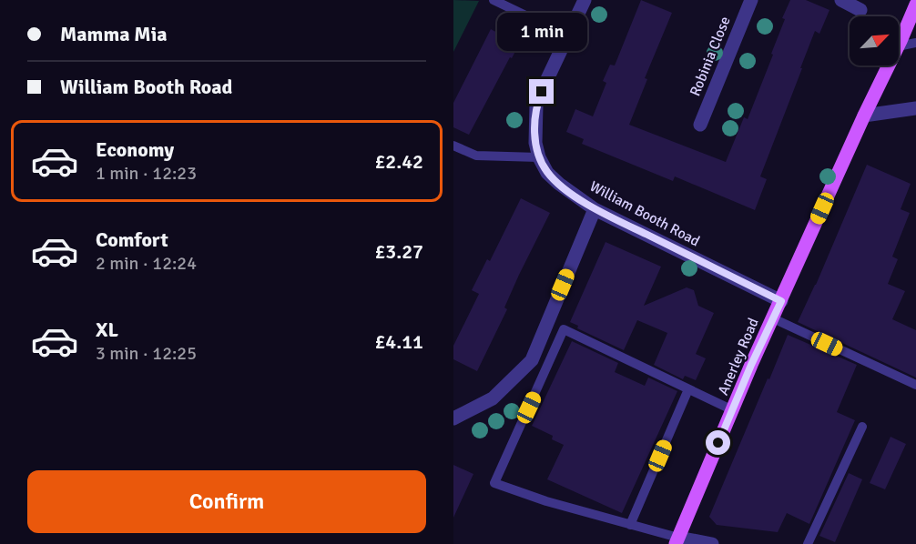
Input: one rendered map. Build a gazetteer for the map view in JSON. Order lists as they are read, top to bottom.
{
  "streets": {
    "main road": ["Anerley Road"],
    "street": ["Robinia Close", "William Booth Road"]
  },
  "crossings": [
    ["William Booth Road", "Anerley Road"]
  ],
  "north": "top right",
  "page": {
    "banner": ["Mamma Mia", "William Booth Road"],
    "bubble": "1 min",
    "list": [
      {
        "name": "Economy",
        "note": "1 min · 12:23",
        "value": "£2.42"
      },
      {
        "name": "Comfort",
        "note": "2 min · 12:24",
        "value": "£3.27"
      },
      {
        "name": "XL",
        "note": "3 min · 12:25",
        "value": "£4.11"
      }
    ],
    "buttons": "Confirm"
  }
}
